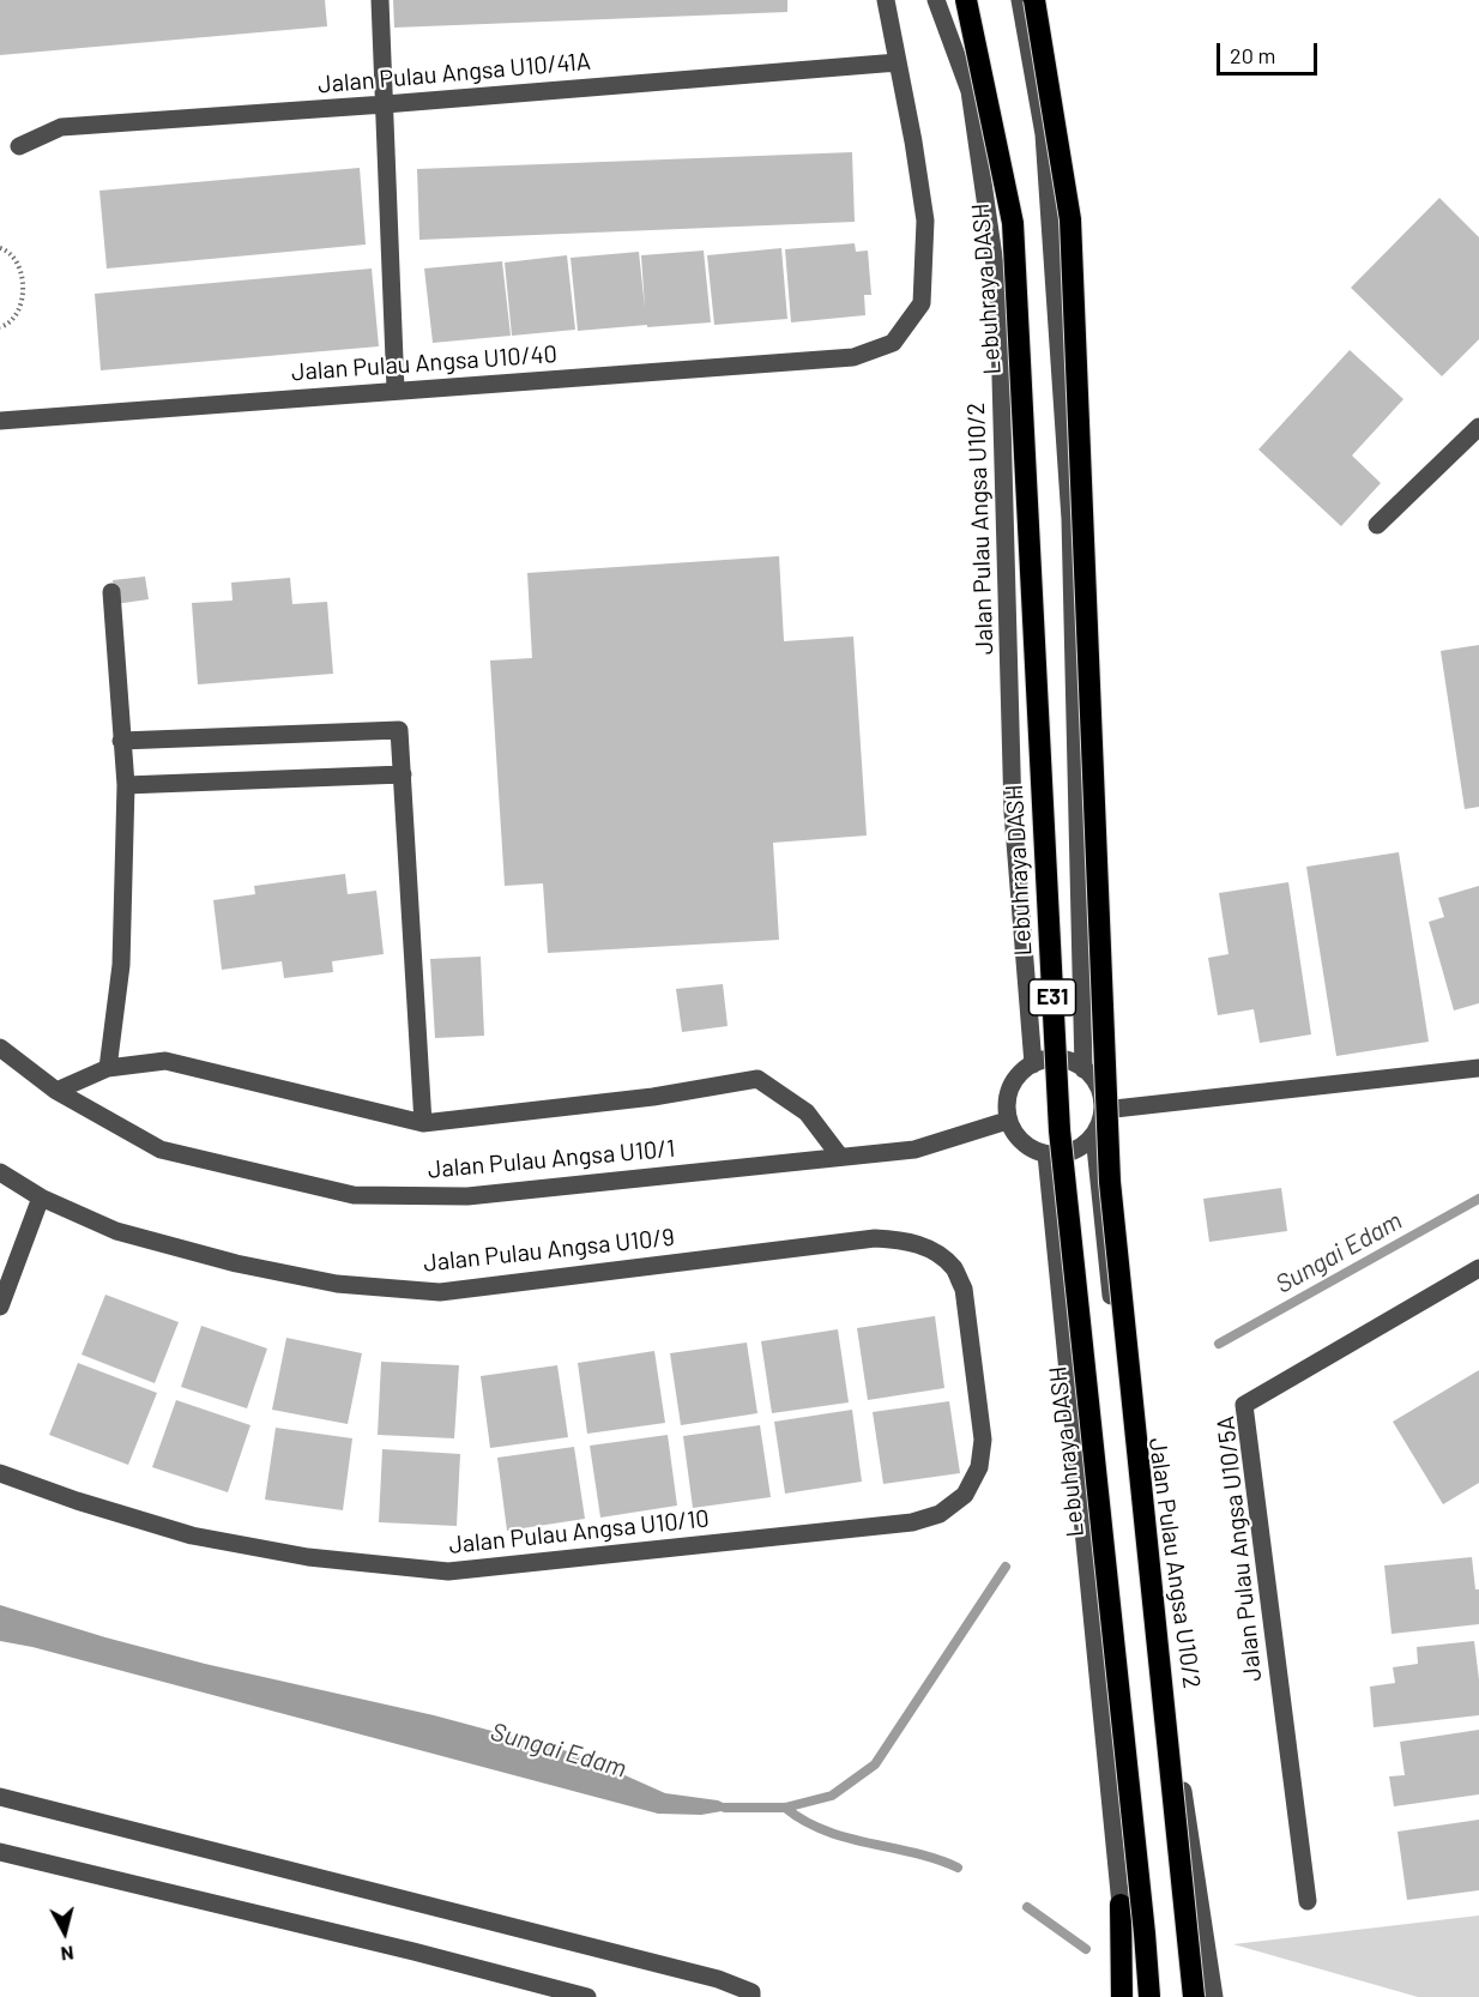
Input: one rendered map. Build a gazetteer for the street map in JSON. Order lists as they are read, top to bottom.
{
  "streets": {
    "highway": ["Lebuhraya DASH", "E31"],
    "street": [
      "Jalan Pulau Angsa U10/41A",
      "Jalan Pulau Angsa U10/40",
      "Jalan Pulau Angsa U10/2",
      "Jalan Pulau Angsa U10/1",
      "Jalan Pulau Angsa U10/9",
      "Jalan Pulau Angsa U10/10",
      "Jalan Pulau Angsa U10/5A"
    ]
  },
  "crossings": [
    ["Jalan Pulau Angsa U10/41A", "Jalan Pulau Angsa U10/40"],
    ["Jalan Pulau Angsa U10/2", "Jalan Pulau Angsa U10/1"],
    ["Jalan Pulau Angsa U10/9", "Jalan Pulau Angsa U10/10"]
  ],
  "water": ["Sungai Edam"],
  "scale_bar": "20 m",
  "north": "bottom"
}
